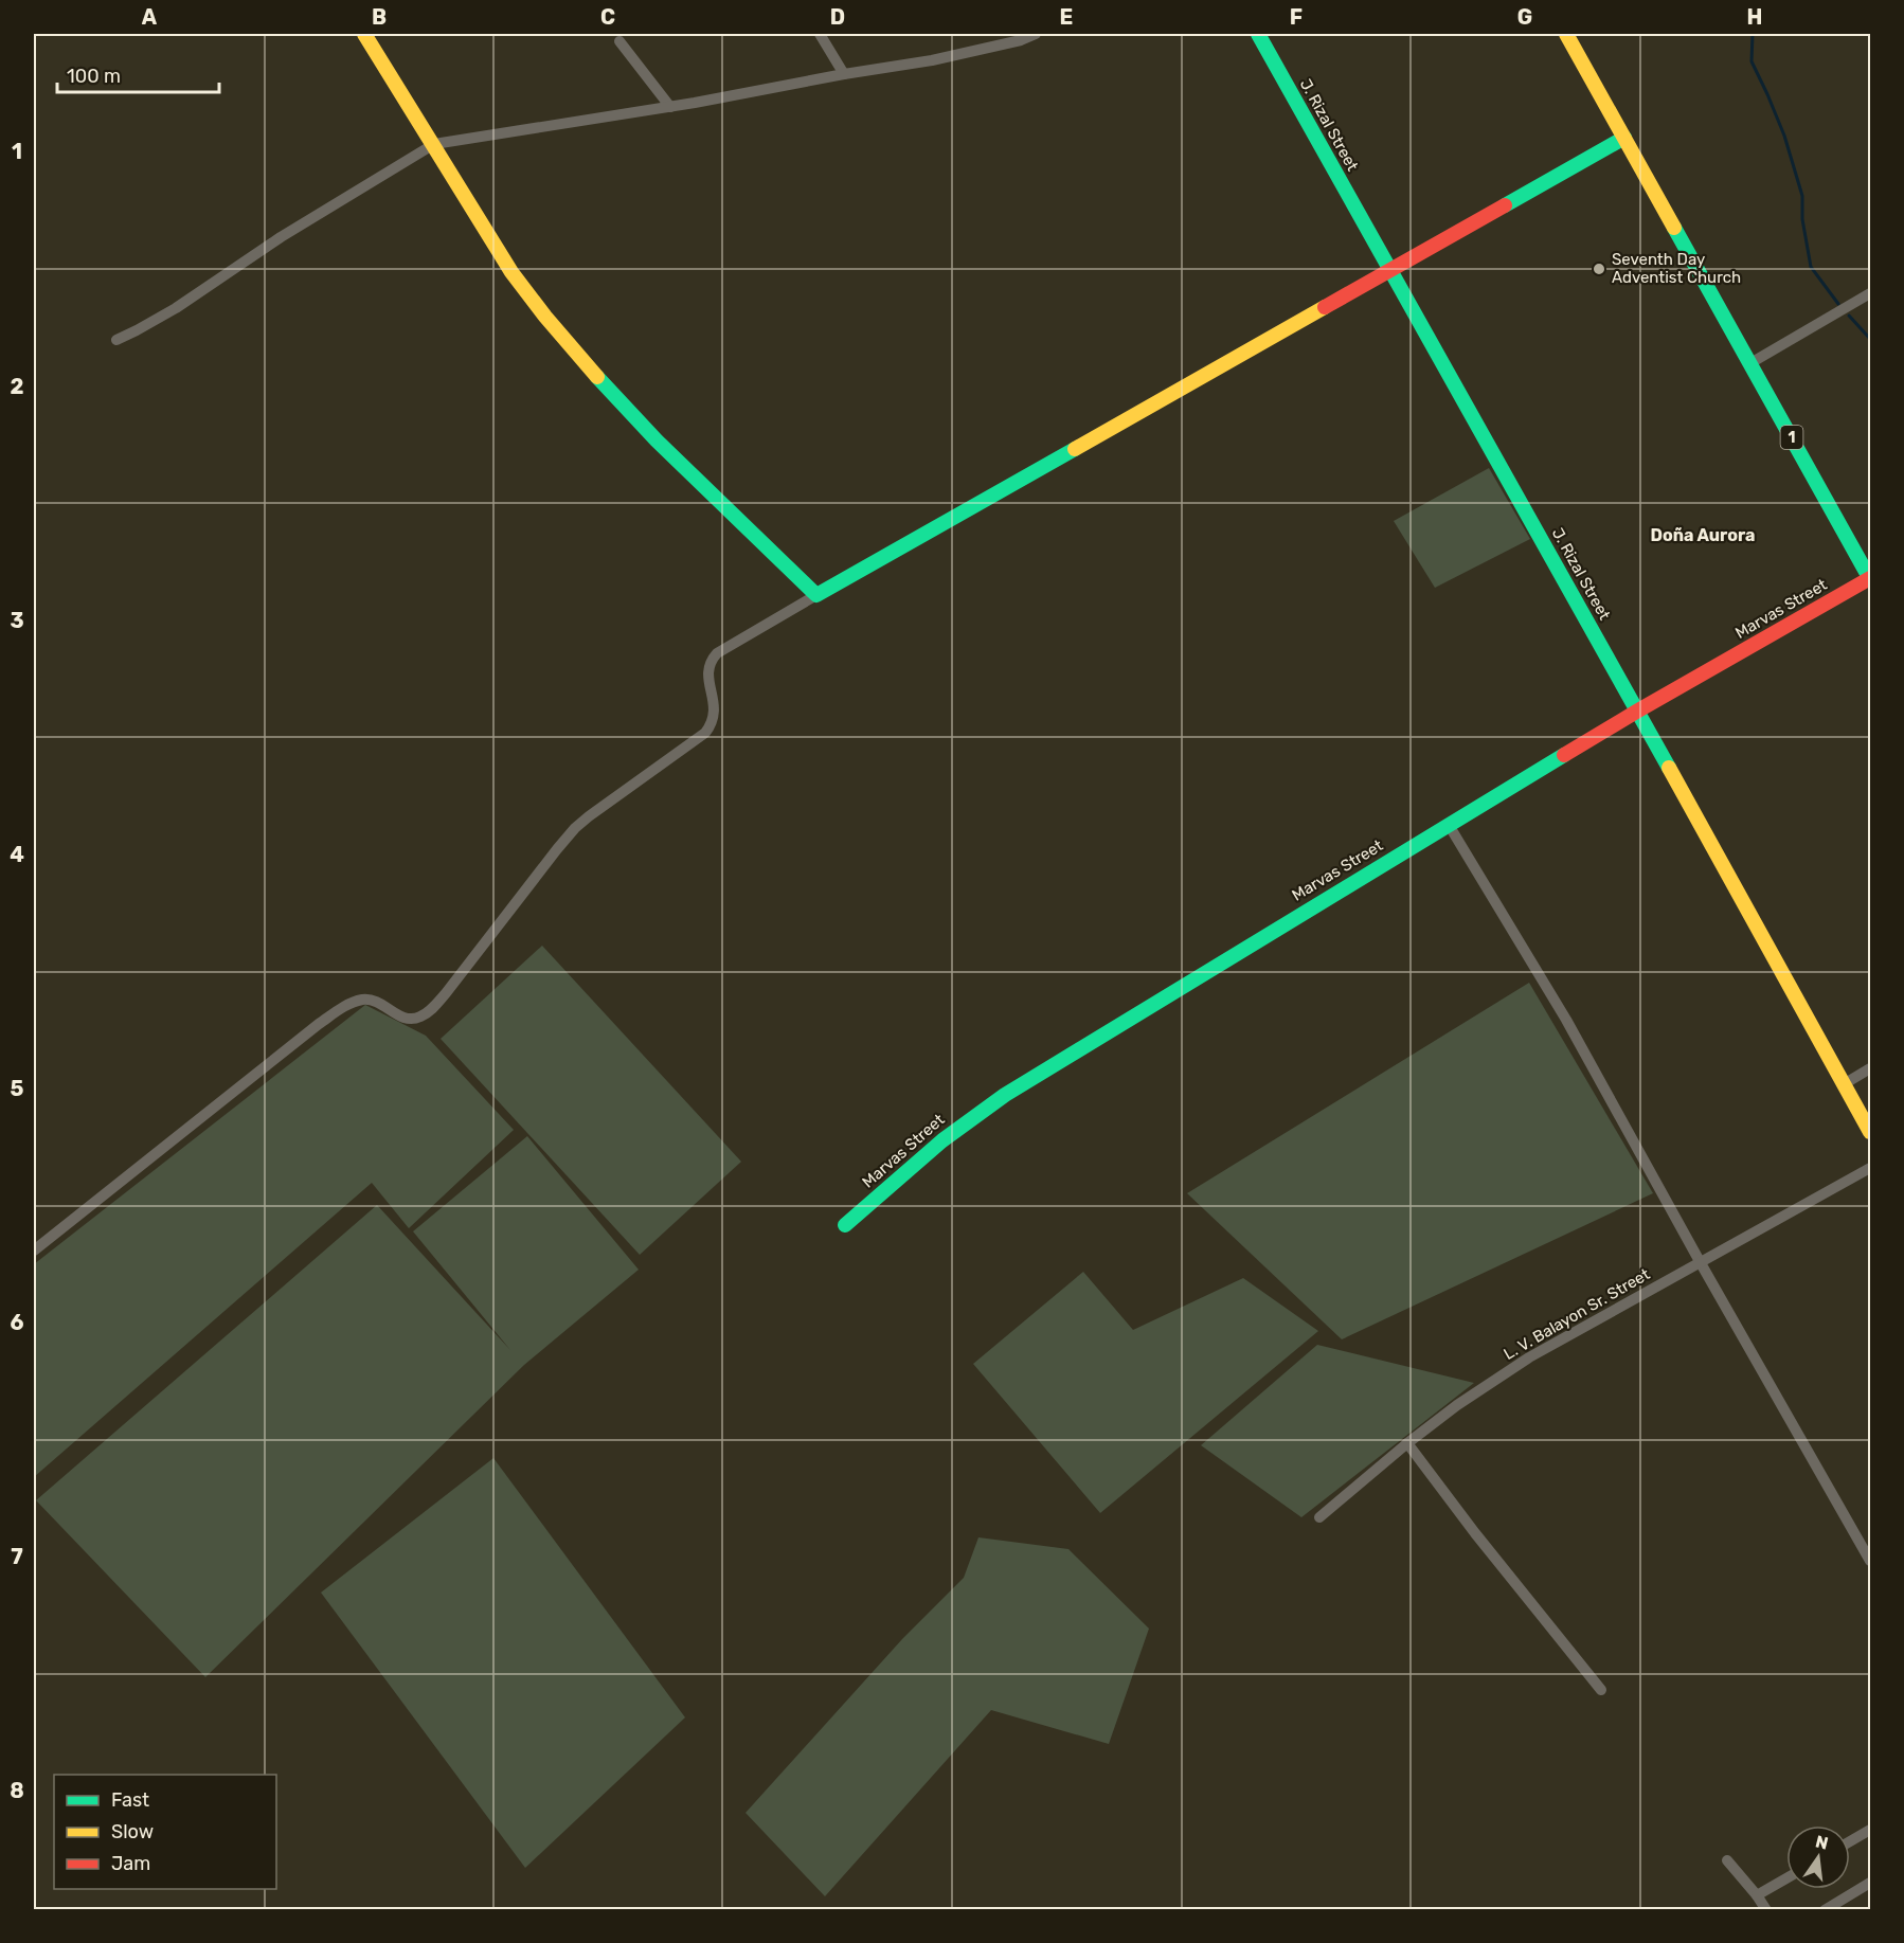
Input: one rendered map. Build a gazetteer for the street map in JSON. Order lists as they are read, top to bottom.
{
  "streets": {
    "main road": ["J. Rizal Street", "1", "Marvas Street"],
    "street": ["L. V. Balayon Sr. Street"]
  },
  "crossings": [
    ["J. Rizal Street", "Marvas Street"],
    ["1", "Marvas Street"]
  ],
  "districts": ["Doña Aurora"],
  "places": ["Seventh Day Adventist Church"],
  "legend": ["Fast", "Slow", "Jam"],
  "scale_bar": "100 m",
  "north": "top",
  "grid": {
    "columns": [
      "A",
      "B",
      "C",
      "D",
      "E",
      "F",
      "G",
      "H"
    ],
    "rows": [
      "1",
      "2",
      "3",
      "4",
      "5",
      "6",
      "7",
      "8"
    ]
  }
}
